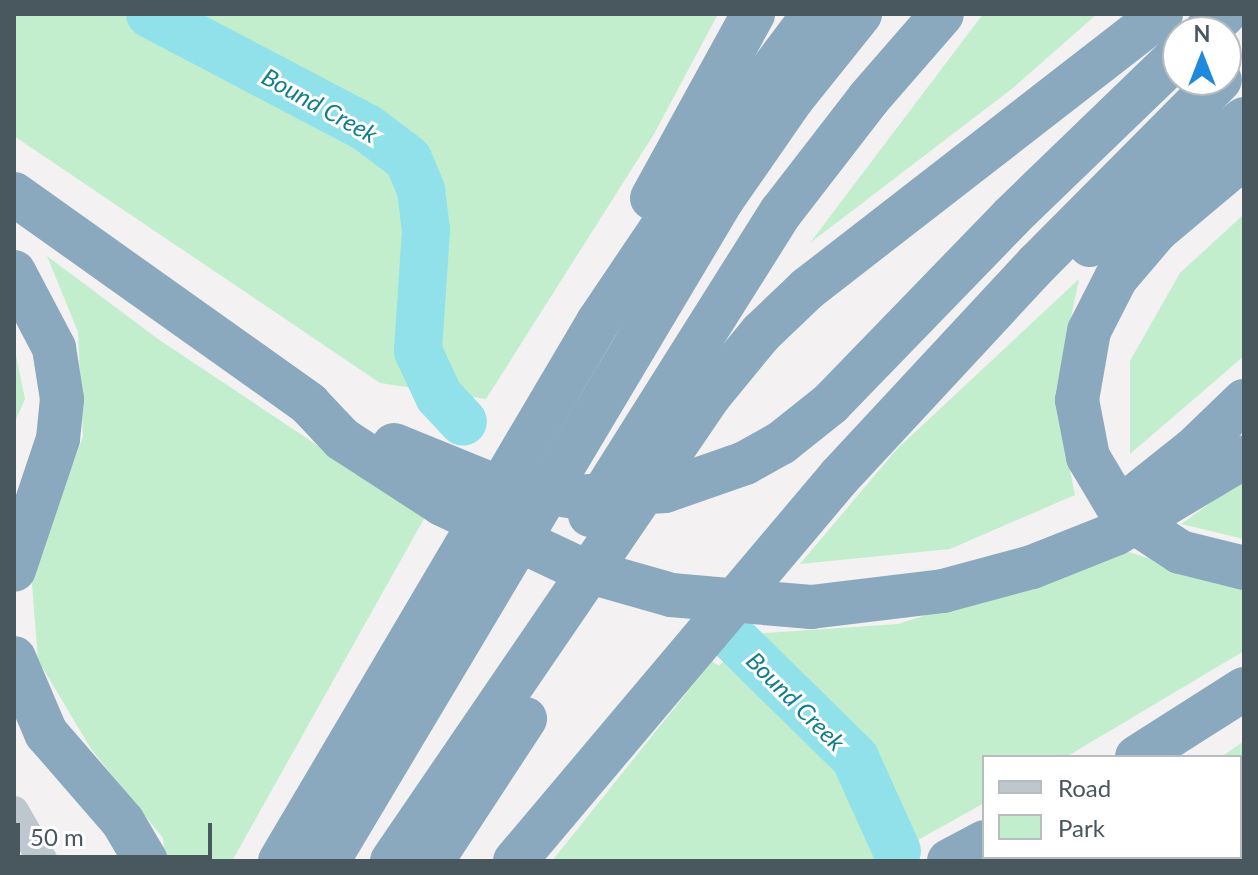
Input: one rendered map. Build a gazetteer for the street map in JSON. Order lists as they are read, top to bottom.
{
  "water": ["Bound Creek"],
  "legend": ["Road", "Park"],
  "scale_bar": "50 m",
  "north": "top"
}
